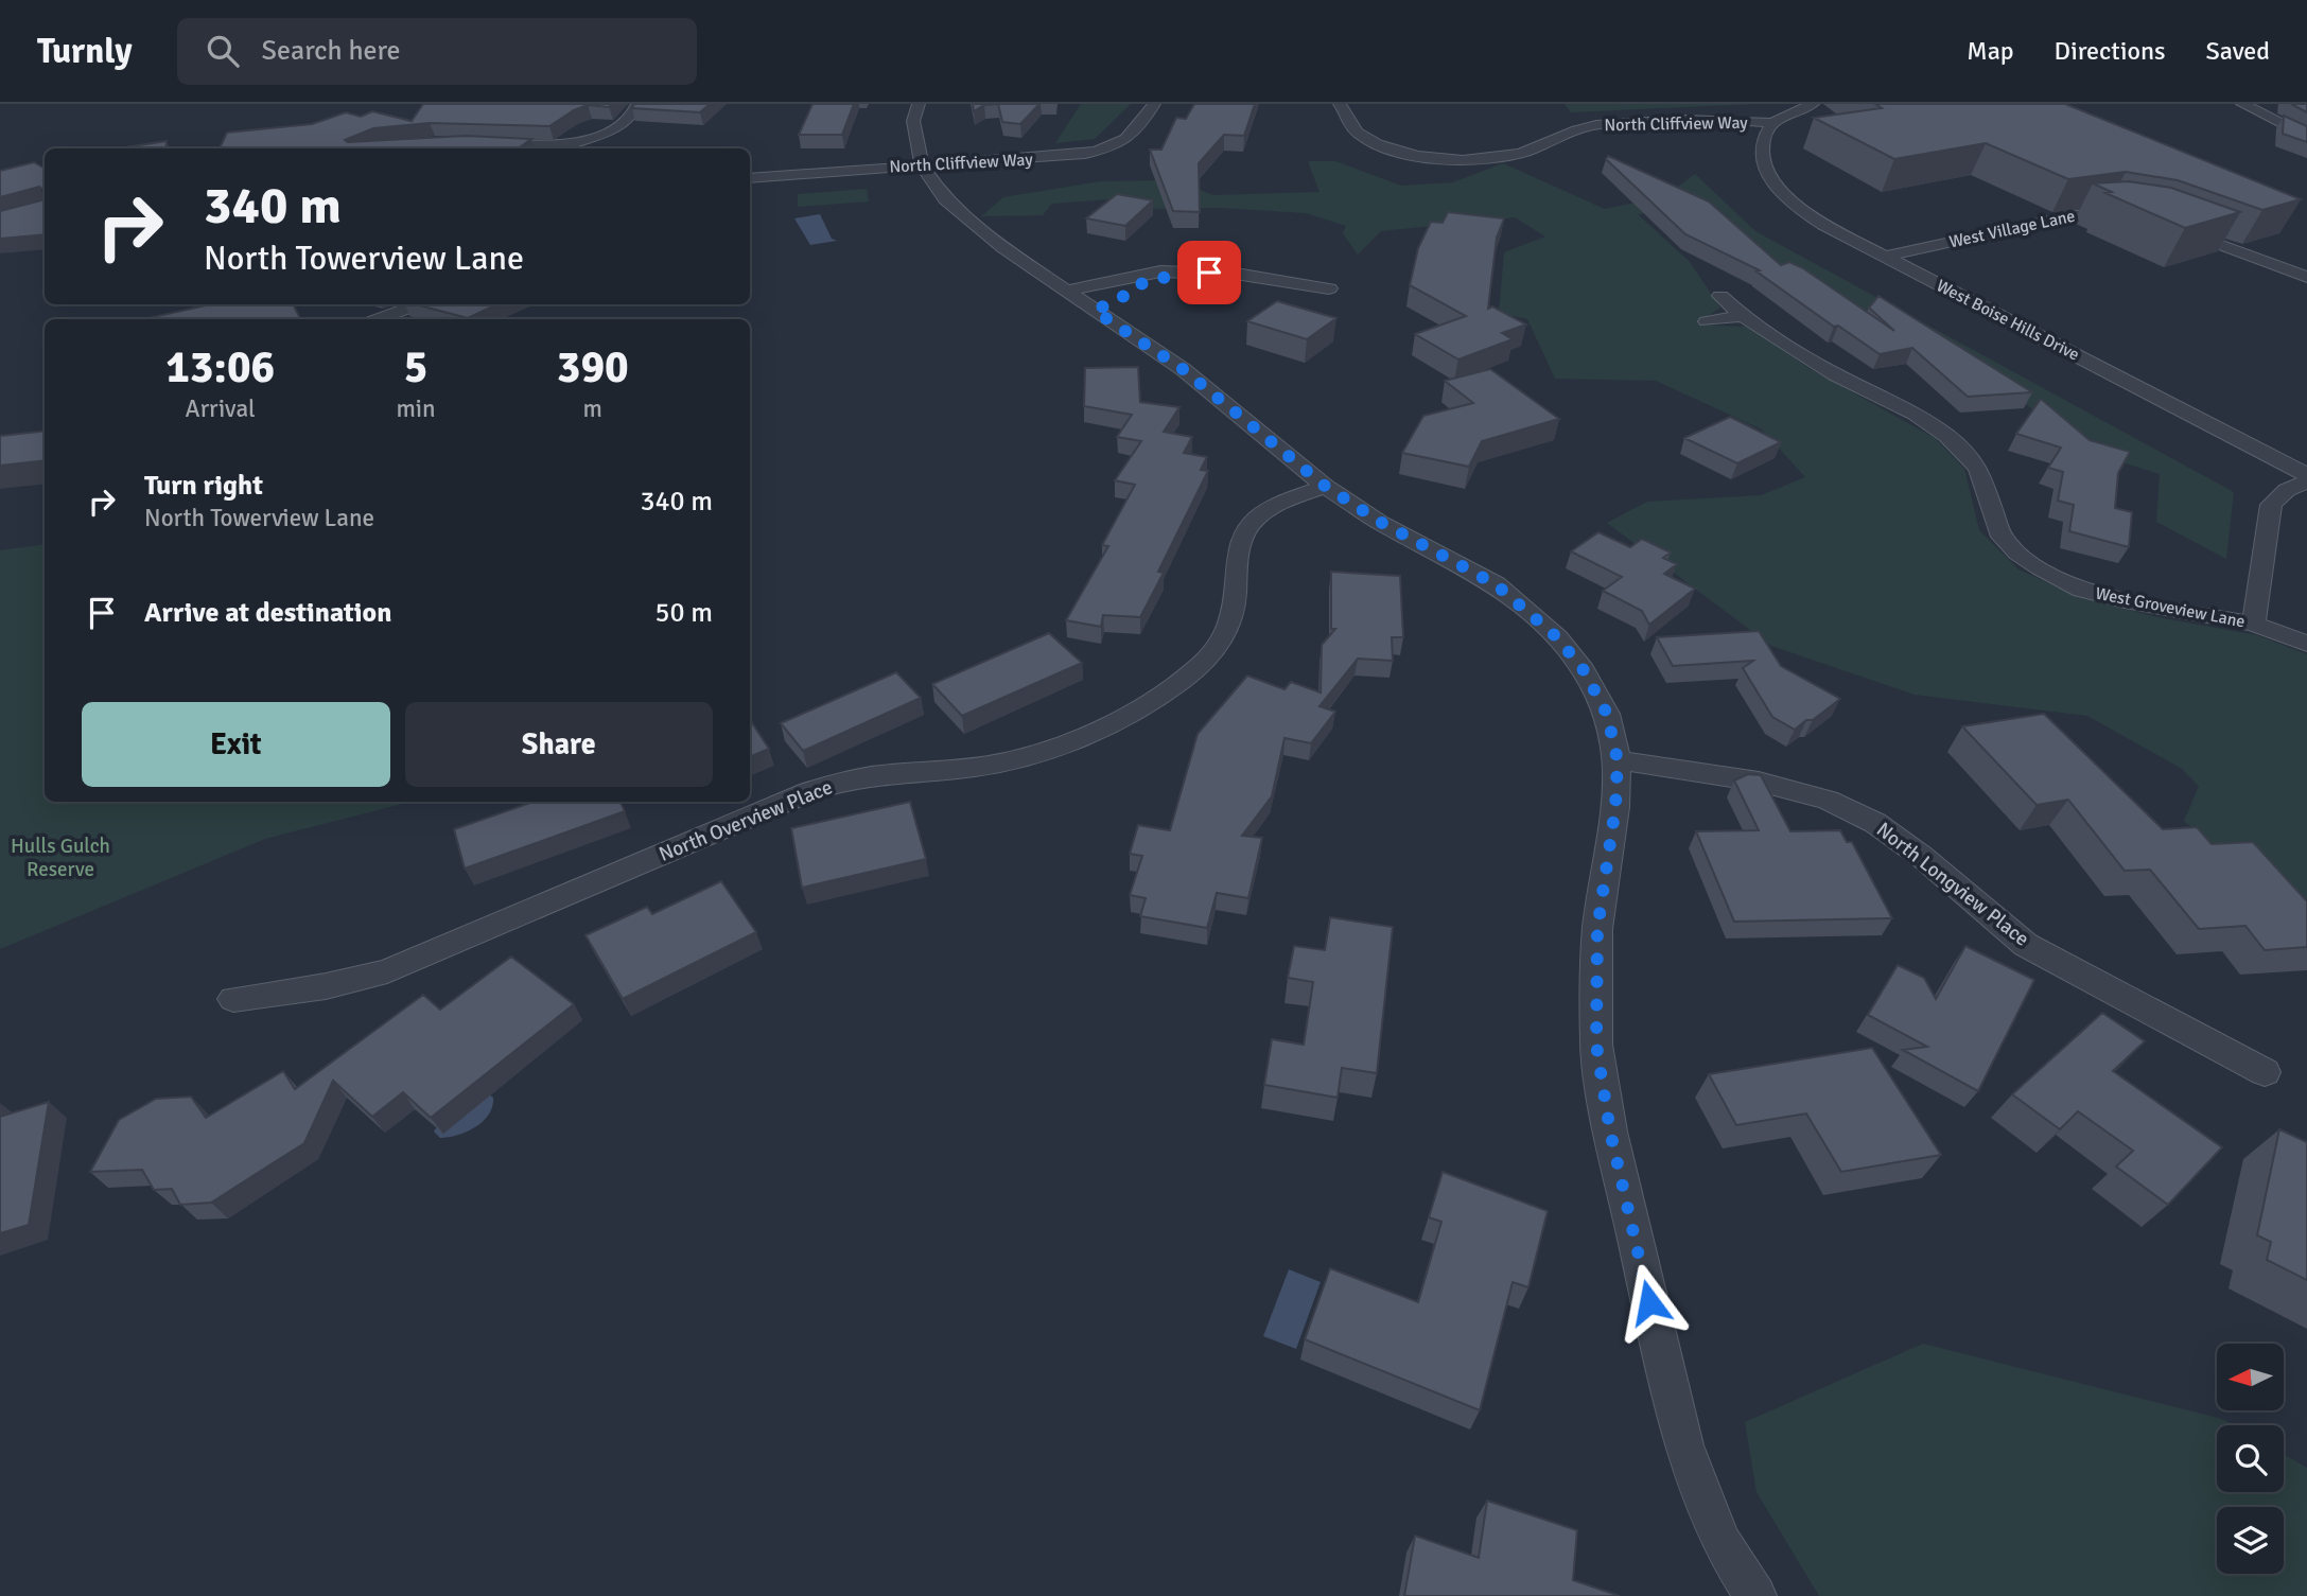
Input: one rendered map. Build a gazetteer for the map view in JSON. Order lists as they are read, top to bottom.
{
  "streets": {
    "street": [
      "North Cliffview Way",
      "West Village Lane",
      "West Boise Hills Drive",
      "West Groveview Lane",
      "North Overview Place",
      "North Longview Place"
    ]
  },
  "crossings": [
    ["North Cliffview Way", "West Boise Hills Drive"],
    ["West Village Lane", "West Boise Hills Drive"]
  ],
  "parks": ["Hulls Gulch Reserve"],
  "north": "left",
  "page": {
    "header": "Turnly",
    "search": "Search here",
    "nav": ["Map", "Directions", "Saved"],
    "turn": ["340 m", "North Towerview Lane"],
    "eta": [
      "13:06",
      "Arrival",
      "5",
      "min",
      "390",
      "m"
    ],
    "list": [
      {
        "name": "Turn right",
        "note": "North Towerview Lane",
        "value": "340 m"
      },
      {
        "name": "Arrive at destination",
        "value": "50 m"
      }
    ],
    "buttons": ["Exit", "Share"]
  }
}
